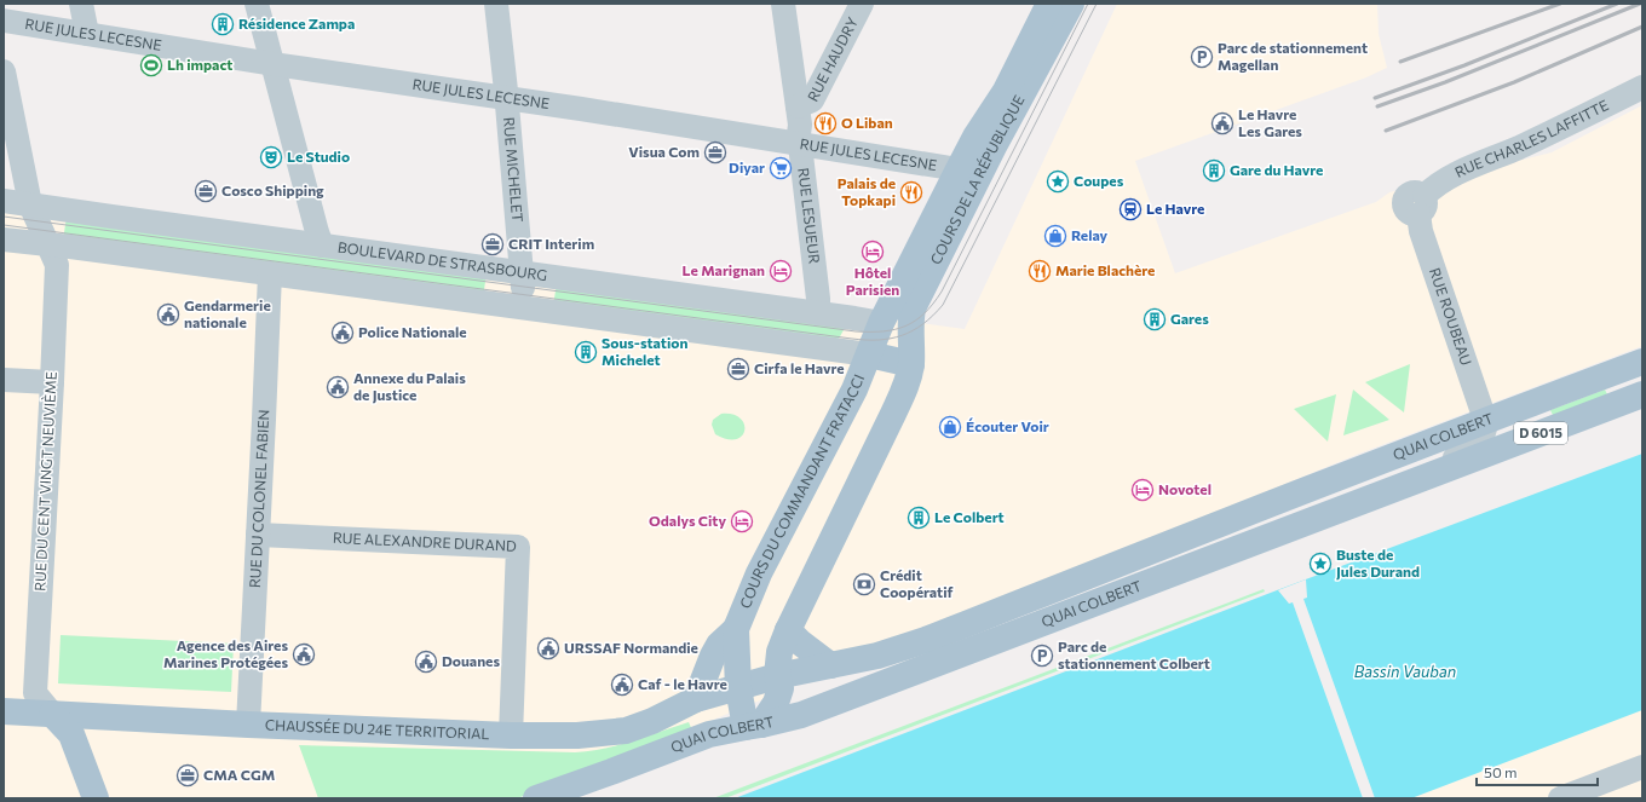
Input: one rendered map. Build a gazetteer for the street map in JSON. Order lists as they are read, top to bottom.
{
  "streets": {
    "main road": [
      "COURS DE LA RÉPUBLIQUE",
      "D 6015",
      "QUAI COLBERT",
      "COURS DU COMMANDANT FRATACCI",
      "CHAUSSÉE DU 24E TERRITORIAL"
    ],
    "street": [
      "RUE JULES LECESNE",
      "RUE HAUDRY",
      "RUE CHARLES LAFFITTE",
      "RUE MICHELET",
      "RUE LESUEUR",
      "BOULEVARD DE STRASBOURG",
      "RUE ROUBEAU",
      "RUE DU CENT VINGT NEUVIÈME",
      "RUE DU COLONEL FABIEN",
      "RUE ALEXANDRE DURAND"
    ]
  },
  "crossings": [
    ["RUE JULES LECESNE", "RUE MICHELET"],
    ["RUE JULES LECESNE", "COURS DE LA RÉPUBLIQUE"],
    ["RUE JULES LECESNE", "RUE LESUEUR"],
    ["RUE HAUDRY", "RUE LESUEUR"],
    ["RUE CHARLES LAFFITTE", "RUE ROUBEAU"],
    ["RUE MICHELET", "BOULEVARD DE STRASBOURG"],
    ["COURS DE LA RÉPUBLIQUE", "BOULEVARD DE STRASBOURG"],
    ["COURS DE LA RÉPUBLIQUE", "COURS DU COMMANDANT FRATACCI"],
    ["RUE LESUEUR", "BOULEVARD DE STRASBOURG"],
    ["BOULEVARD DE STRASBOURG", "RUE DU CENT VINGT NEUVIÈME"],
    ["RUE ROUBEAU", "QUAI COLBERT"],
    ["QUAI COLBERT", "CHAUSSÉE DU 24E TERRITORIAL"],
    ["RUE DU CENT VINGT NEUVIÈME", "CHAUSSÉE DU 24E TERRITORIAL"],
    ["RUE DU COLONEL FABIEN", "RUE ALEXANDRE DURAND"],
    ["RUE DU COLONEL FABIEN", "CHAUSSÉE DU 24E TERRITORIAL"],
    ["RUE ALEXANDRE DURAND", "CHAUSSÉE DU 24E TERRITORIAL"]
  ],
  "water": ["Bassin Vauban"],
  "places": {
    "building": [
      "Résidence Zampa",
      "Gare du Havre",
      "Gares",
      "Sous-station Michelet",
      "Le Colbert"
    ],
    "parking": ["Parc de stationnement Magellan", "Parc de stationnement Colbert"],
    "sports": ["Lh impact"],
    "restaurant": ["O Liban", "Palais de Topkapi", "Marie Blachère"],
    "public building": [
      "Le Havre Les Gares",
      "Gendarmerie nationale",
      "Police Nationale",
      "Annexe du Palais de Justice",
      "URSSAF Normandie",
      "Agence des Aires Marines Protégées",
      "Douanes",
      "Caf - le Havre"
    ],
    "office": [
      "Visua Com",
      "Cosco Shipping",
      "CRIT Interim",
      "Cirfa le Havre",
      "CMA CGM"
    ],
    "theatre": ["Le Studio"],
    "supermarket": ["Diyar"],
    "place": ["Coupes", "Buste de Jules Durand"],
    "station": ["Le Havre"],
    "shop": ["Relay", "Écouter Voir"],
    "hotel": [
      "Hôtel Parisien",
      "Le Marignan",
      "Novotel",
      "Odalys City"
    ],
    "bank": ["Crédit Coopératif"]
  },
  "scale_bar": "50 m"
}
